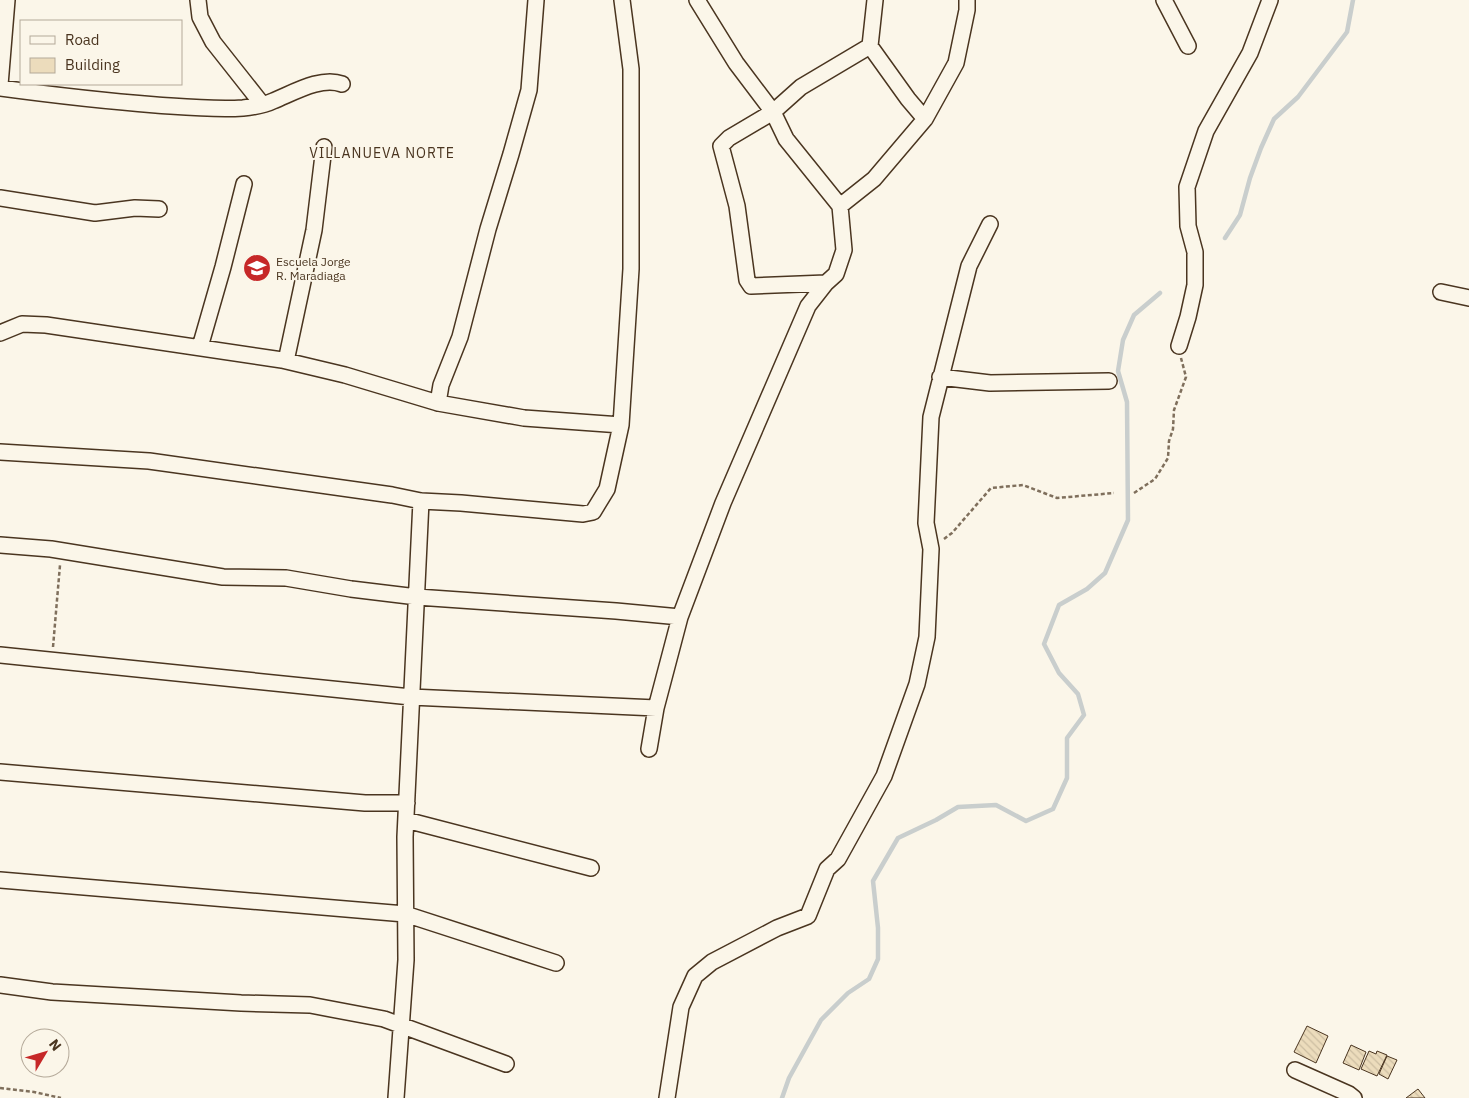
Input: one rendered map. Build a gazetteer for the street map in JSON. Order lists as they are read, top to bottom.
{
  "districts": ["VILLANUEVA NORTE"],
  "places": {
    "school or university": ["Escuela Jorge R. Maradiaga"]
  },
  "legend": ["Road", "Building"],
  "north": "top right"
}
